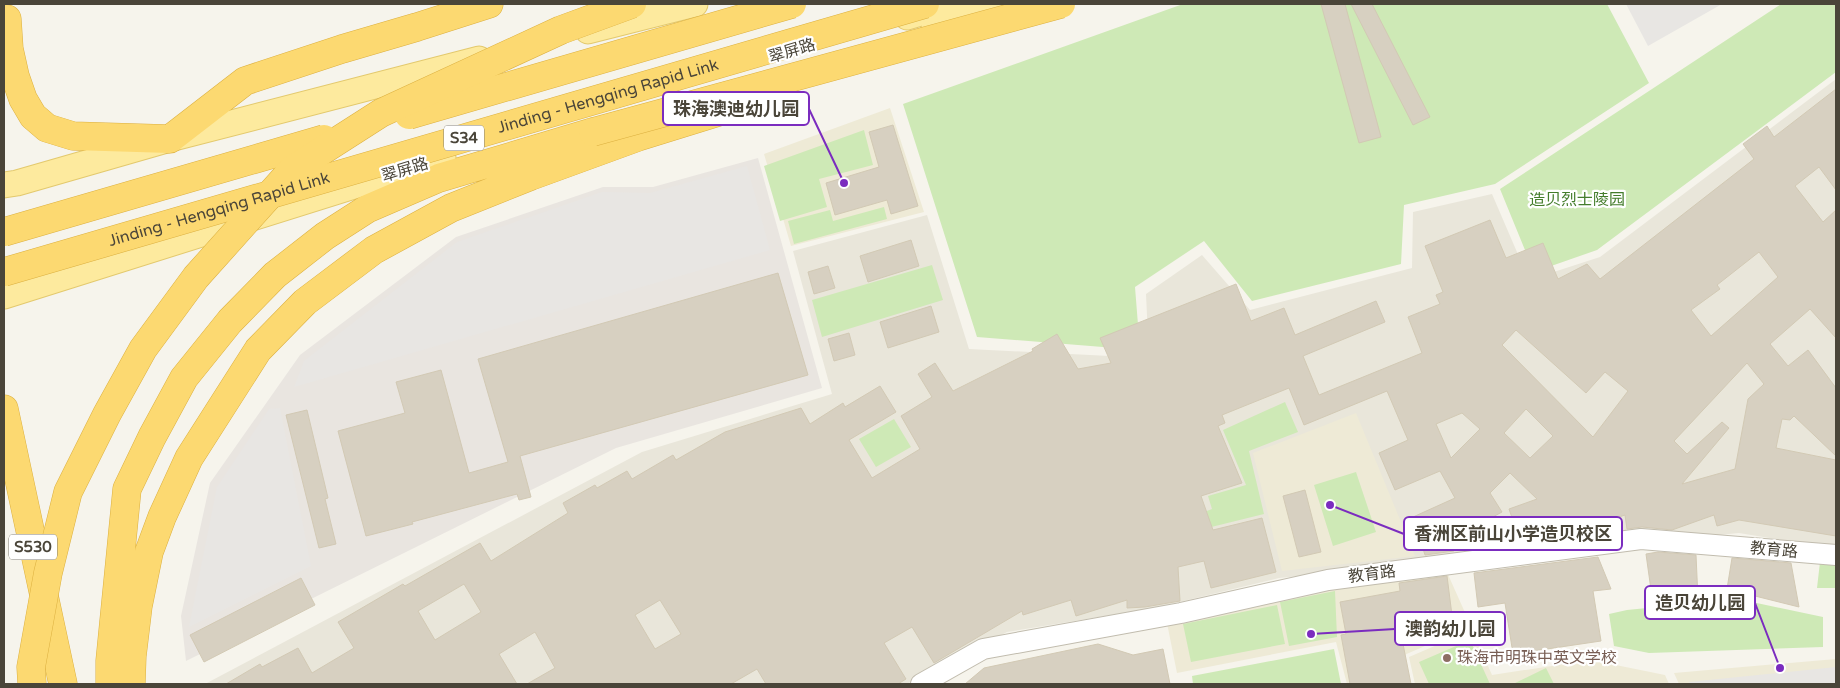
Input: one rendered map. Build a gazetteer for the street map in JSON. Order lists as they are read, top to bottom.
{
  "streets": {
    "highway": ["Jinding - Hengqing Rapid Link", "S34", "S530"],
    "main road": ["翠屏路"],
    "street": ["教育路"]
  },
  "parks": ["造贝烈士陵园"],
  "places": [
    "珠海澳迪幼儿园",
    "香洲区前山小学造贝校区",
    "澳韵幼儿园",
    "珠海市明珠中英文学校",
    "造贝幼儿园"
  ]
}
